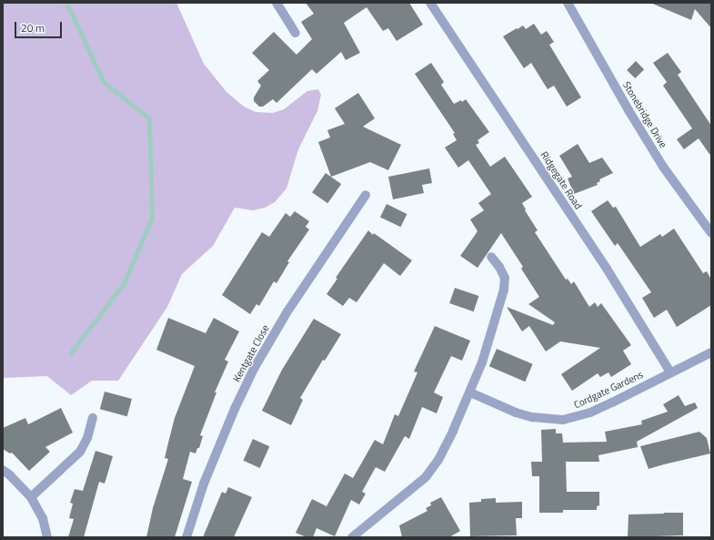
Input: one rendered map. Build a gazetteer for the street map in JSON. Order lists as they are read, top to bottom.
{
  "streets": {
    "street": [
      "Stonebridge Drive",
      "Ridgegate Road",
      "Kentgate Close",
      "Cordgate Gardens"
    ]
  },
  "crossings": [
    ["Ridgegate Road", "Cordgate Gardens"]
  ],
  "scale_bar": "20 m"
}
